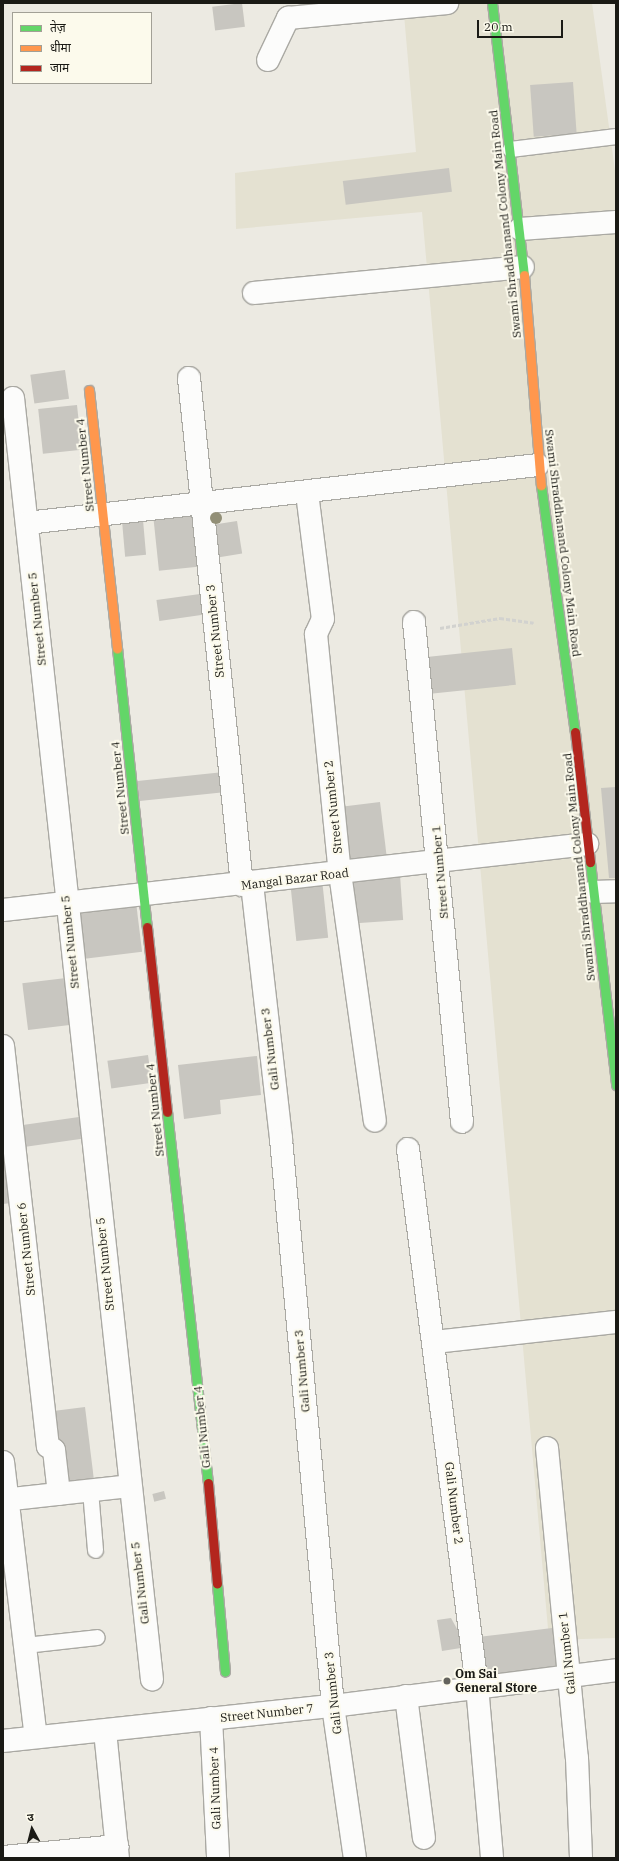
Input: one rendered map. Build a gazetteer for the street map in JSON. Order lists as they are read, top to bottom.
{
  "streets": {
    "street": [
      "Swami Shraddhanand Colony Main Road",
      "Street Number 4",
      "Street Number 5",
      "Street Number 3",
      "Street Number 2",
      "Street Number 1",
      "Mangal Bazar Road",
      "Gali Number 3",
      "Street Number 6",
      "Gali Number 4",
      "Gali Number 2",
      "Gali Number 5",
      "Gali Number 1",
      "Street Number 7"
    ]
  },
  "crossings": [
    ["Swami Shraddhanand Colony Main Road", "Mangal Bazar Road"],
    ["Street Number 4", "Mangal Bazar Road"],
    ["Street Number 4", "Gali Number 4"],
    ["Street Number 5", "Mangal Bazar Road"],
    ["Street Number 5", "Gali Number 5"],
    ["Street Number 3", "Mangal Bazar Road"],
    ["Street Number 3", "Gali Number 3"],
    ["Street Number 2", "Mangal Bazar Road"],
    ["Street Number 1", "Mangal Bazar Road"],
    ["Mangal Bazar Road", "Gali Number 3"],
    ["Gali Number 3", "Street Number 7"],
    ["Gali Number 4", "Street Number 7"],
    ["Gali Number 2", "Street Number 7"],
    ["Gali Number 1", "Street Number 7"]
  ],
  "places": ["Om Sai General Store"],
  "legend": ["तेज़", "धीमा", "जाम"],
  "scale_bar": "20 m",
  "north": "top"
}
